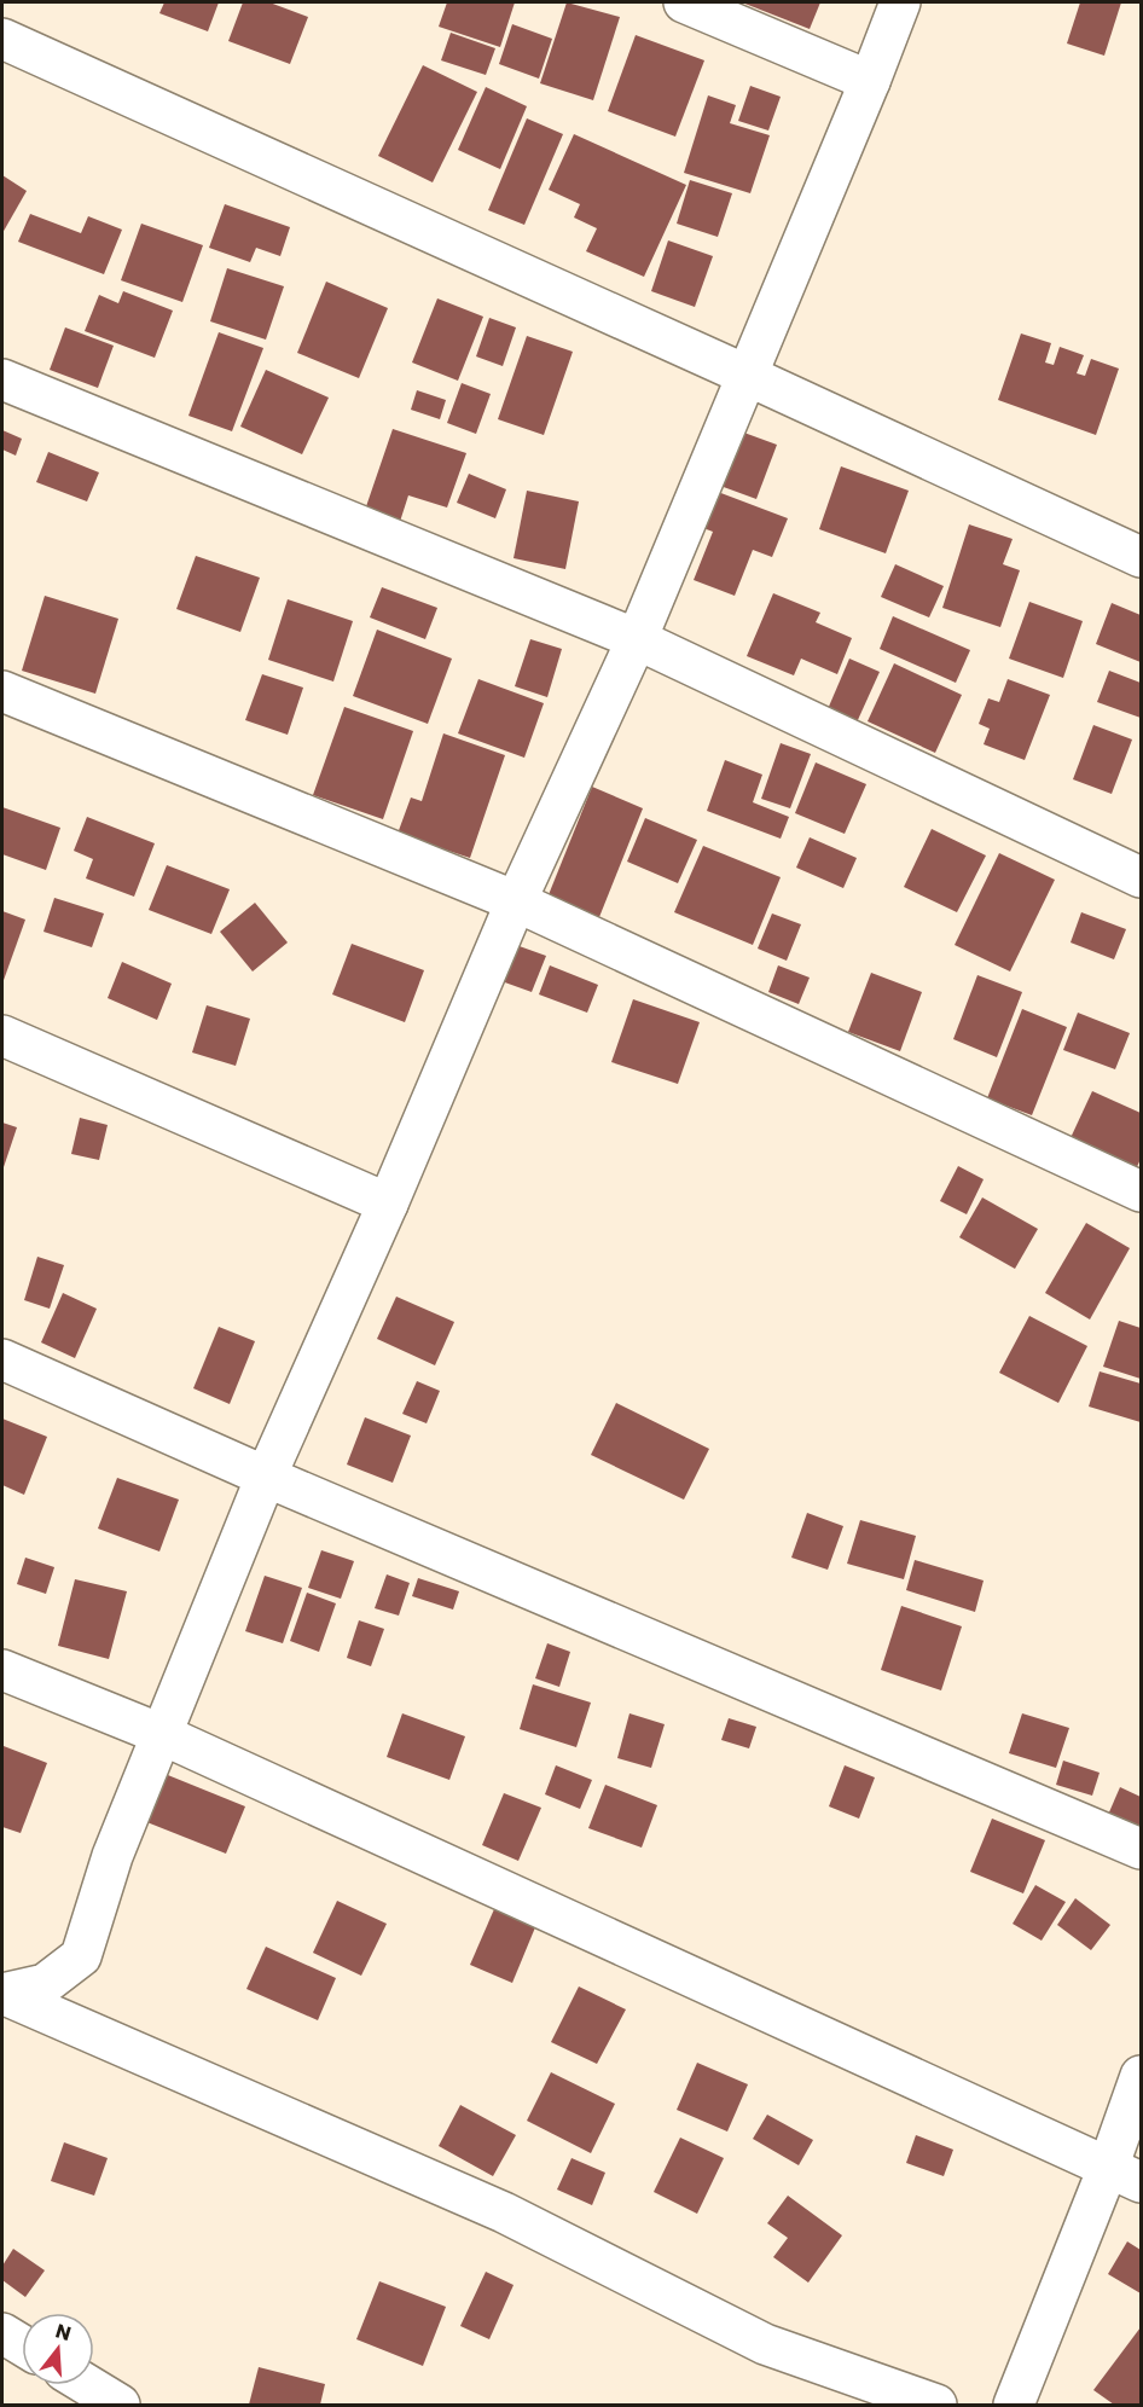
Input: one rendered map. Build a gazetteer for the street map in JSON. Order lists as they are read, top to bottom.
{
  "north": "top"
}
